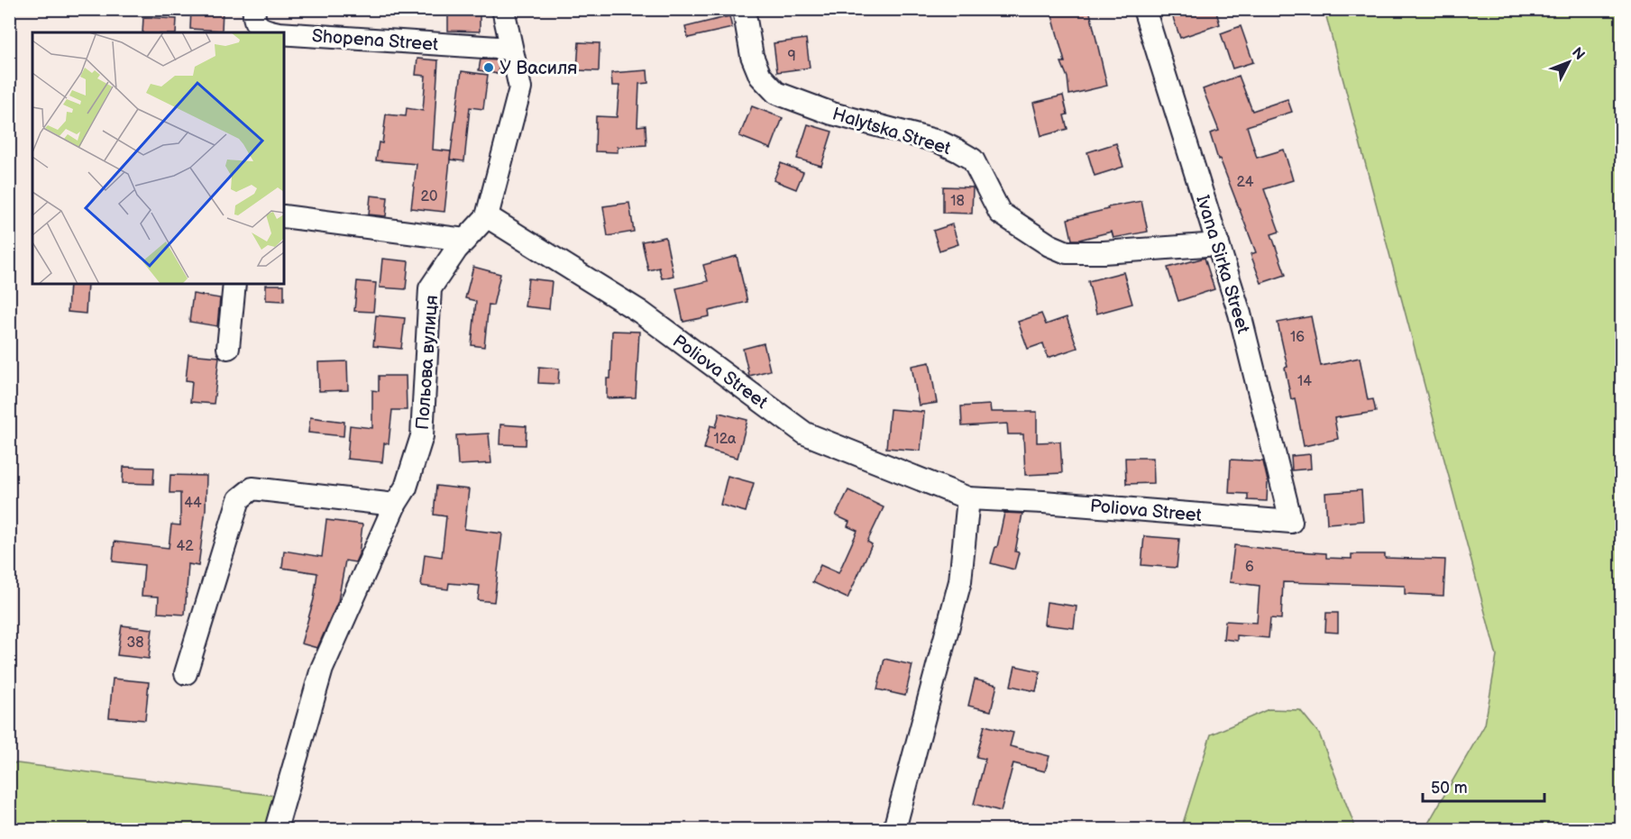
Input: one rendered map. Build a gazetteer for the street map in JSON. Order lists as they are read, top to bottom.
{
  "streets": {
    "street": [
      "Shopena Street",
      "Halytska Street",
      "Ivana Sirka Street",
      "Польова вулиця",
      "Poliova Street"
    ]
  },
  "crossings": [
    ["Halytska Street", "Ivana Sirka Street"],
    ["Ivana Sirka Street", "Poliova Street"],
    ["Польова вулиця", "Poliova Street"]
  ],
  "places": ["У Василя"],
  "house_numbers": [
    "9",
    "24",
    "20",
    "18",
    "16",
    "14",
    "12а",
    "44",
    "42",
    "6",
    "38"
  ],
  "scale_bar": "50 m",
  "north": "top right"
}
